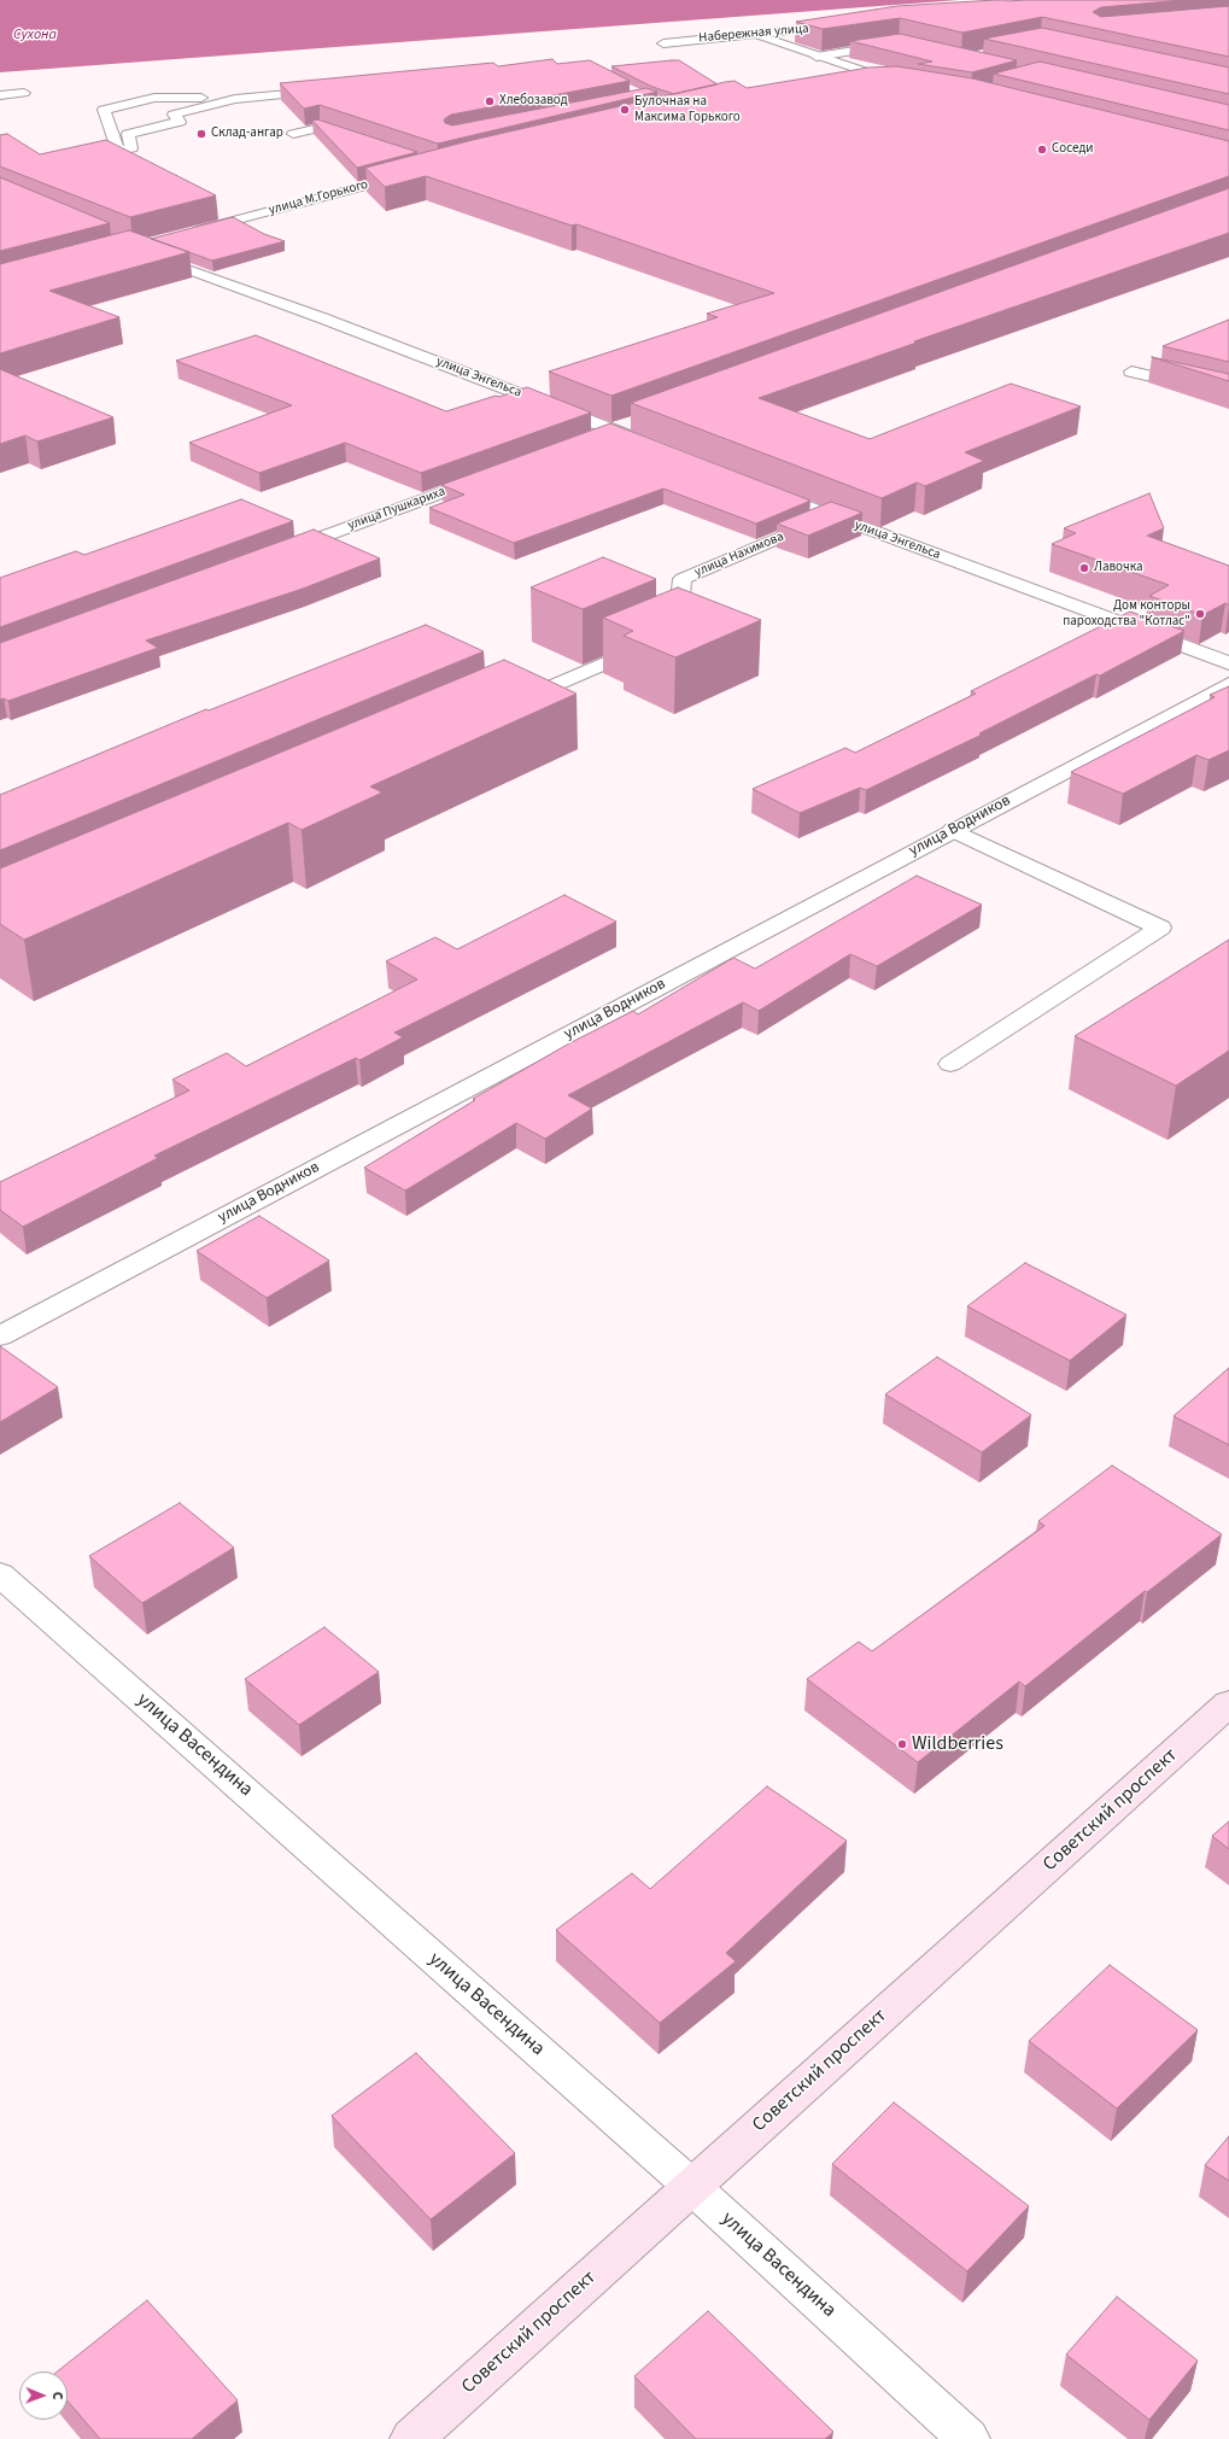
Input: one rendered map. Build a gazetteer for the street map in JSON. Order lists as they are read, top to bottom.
{
  "streets": {
    "main road": ["Советский проспект"],
    "street": [
      "Набережная улица",
      "улица М.Горького",
      "улица Энгельса",
      "улица Пушкариха",
      "улица Нахимова",
      "улица Водников",
      "улица Васендина"
    ]
  },
  "crossings": [
    ["улица Энгельса", "улица Нахимова"],
    ["улица Васендина", "Советский проспект"]
  ],
  "water": ["Сухона"],
  "places": [
    "Хлебозавод",
    "Булочная на Максима Горького",
    "Склад-ангар",
    "Соседи",
    "Лавочка",
    "Дом конторы пароходства \"Котлас\"",
    "Wildberries"
  ],
  "north": "right"
}
